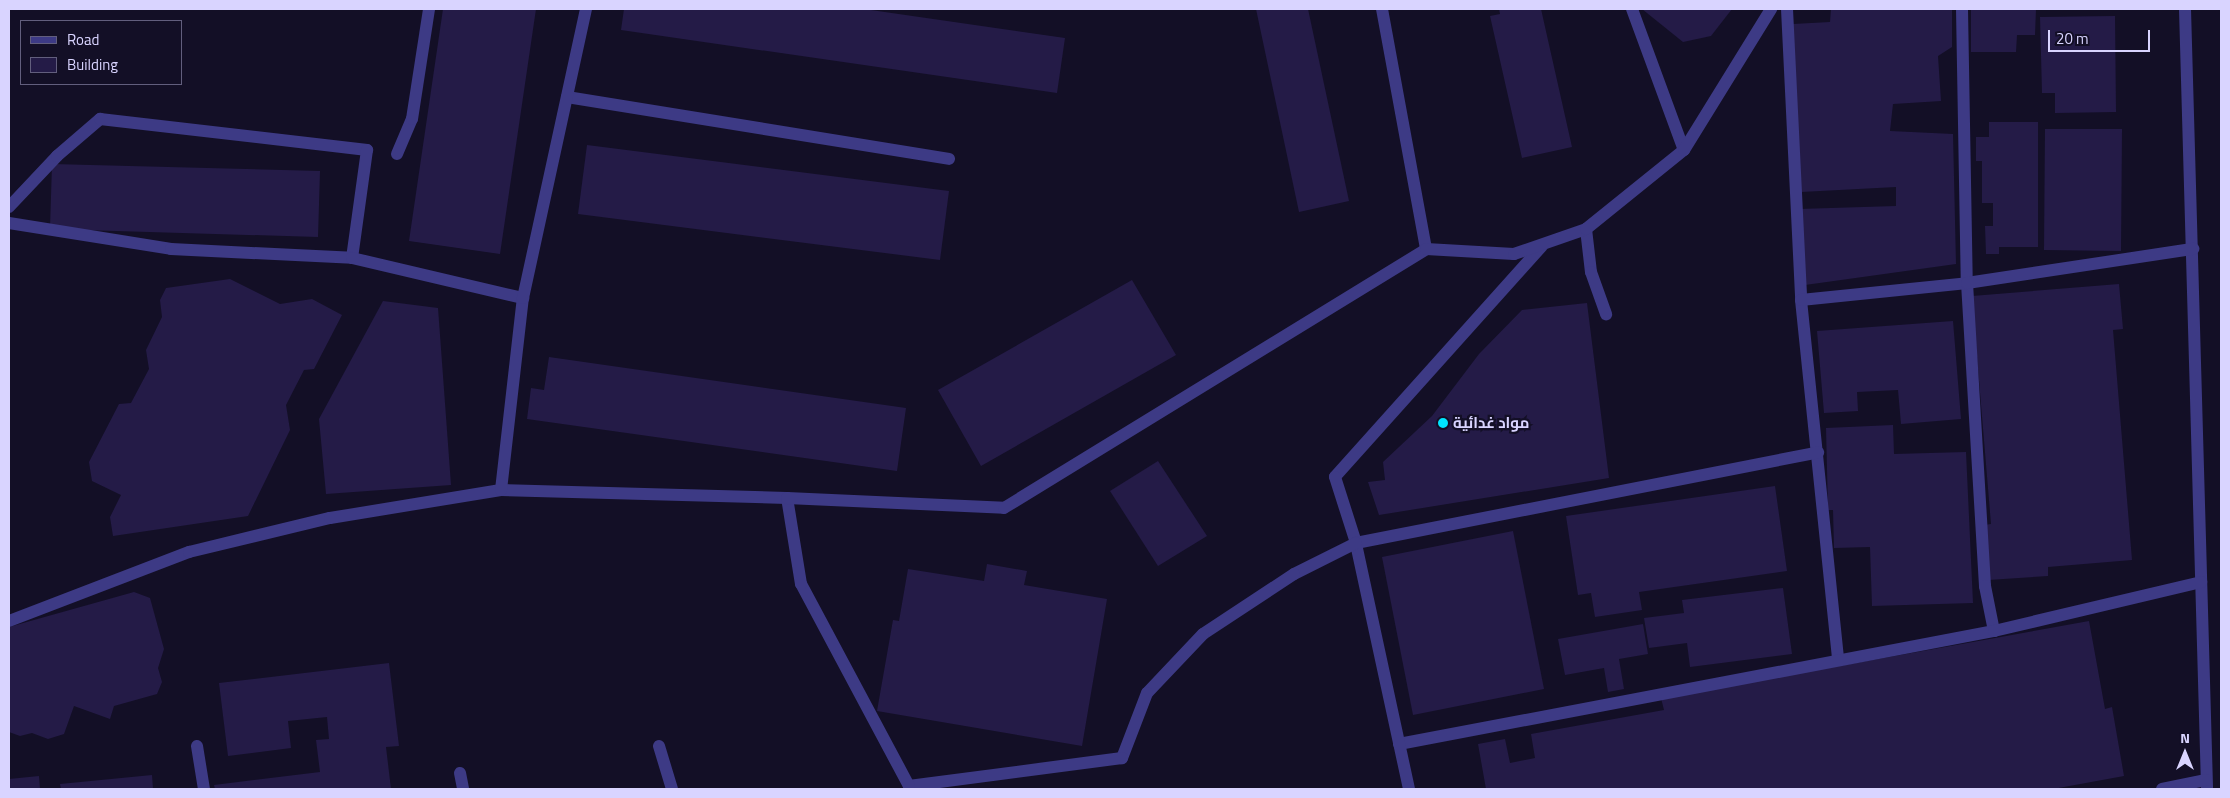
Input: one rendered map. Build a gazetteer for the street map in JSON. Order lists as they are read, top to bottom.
{
  "places": ["مواد غدائية"],
  "legend": ["Road", "Building"],
  "scale_bar": "20 m",
  "north": "top"
}
